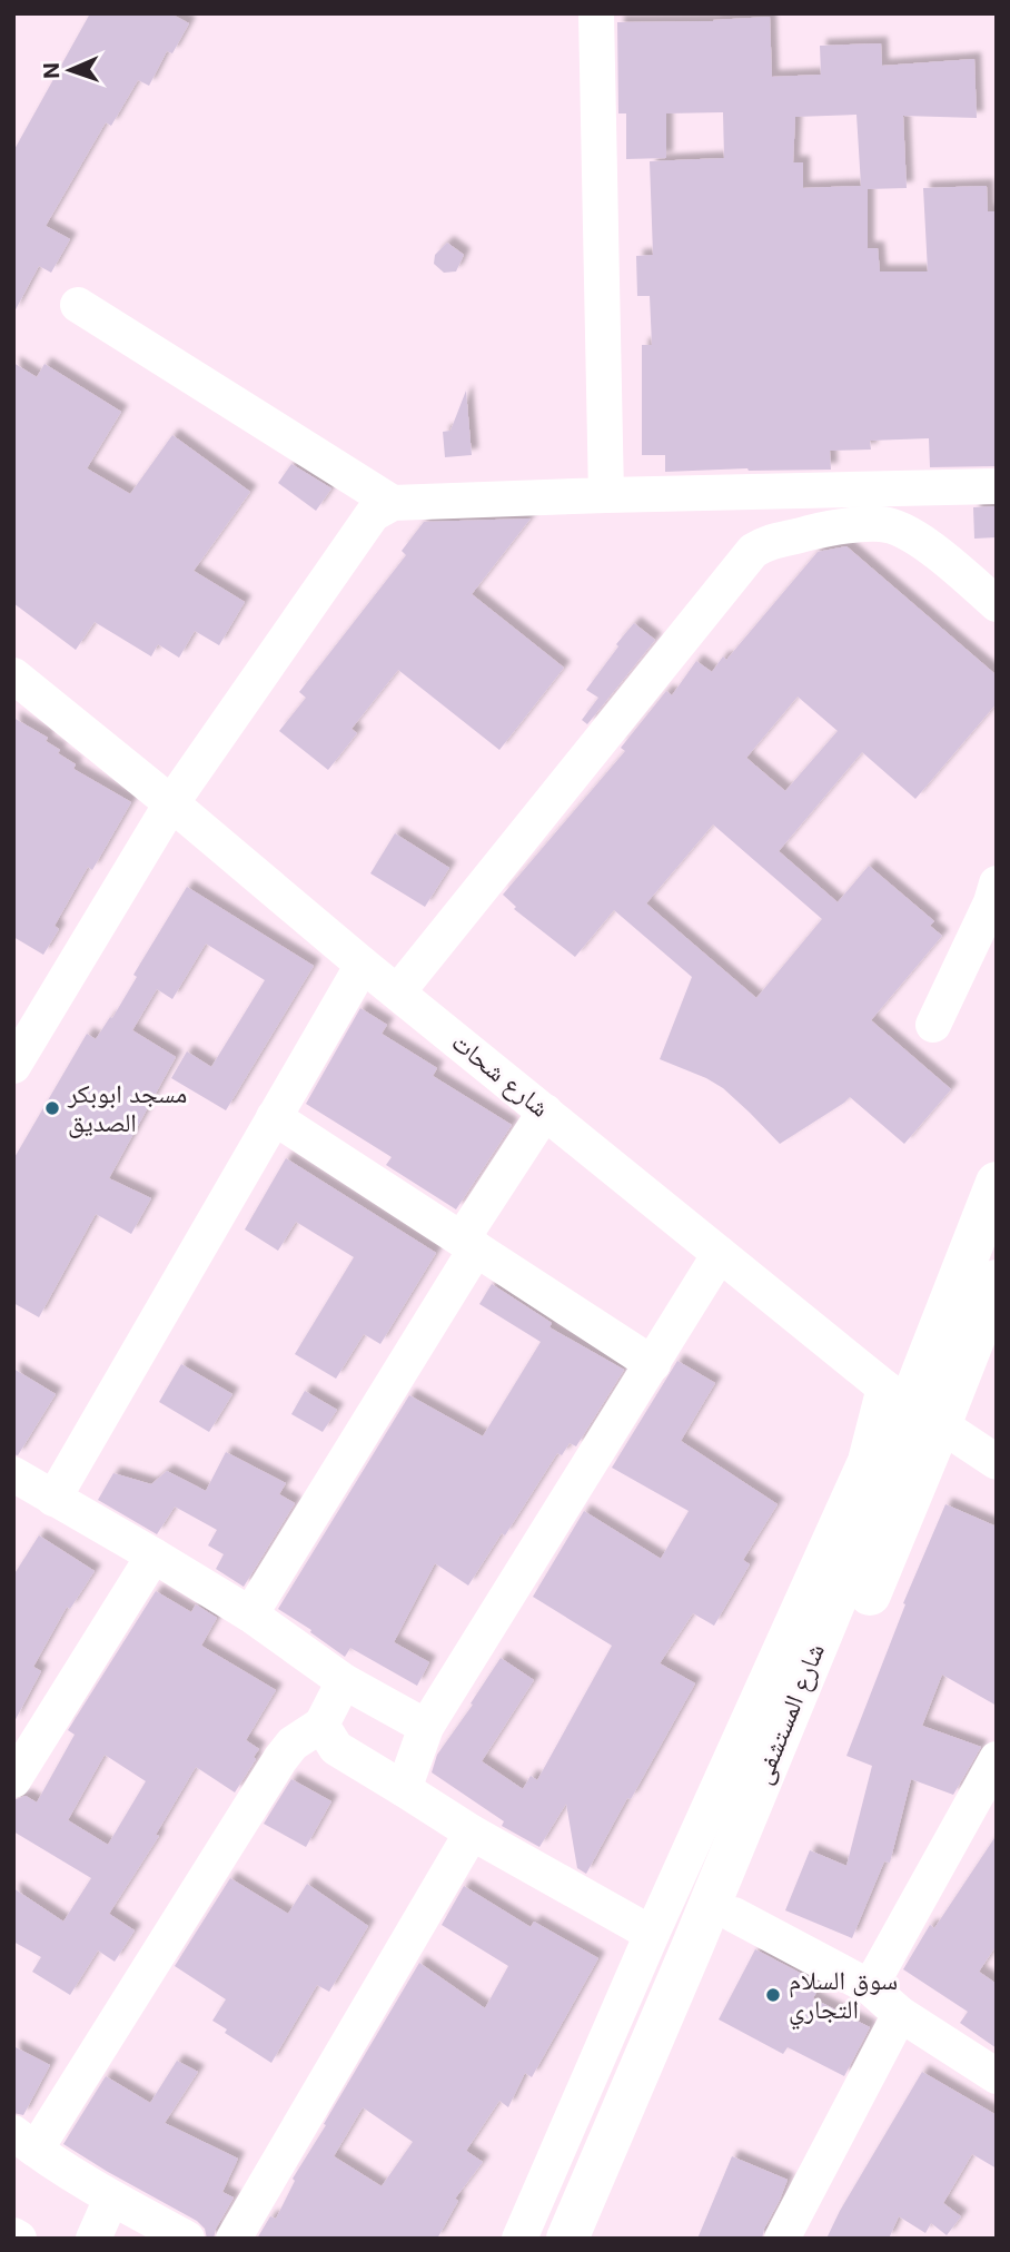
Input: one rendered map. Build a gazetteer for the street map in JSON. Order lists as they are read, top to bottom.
{
  "streets": {
    "main road": ["شارع المستشفى"],
    "street": ["شارع شحات"]
  },
  "crossings": [
    ["شارع شحات", "شارع المستشفى"]
  ],
  "places": ["مسجد ابوبكر الصديق", "سوق السلام التجاري"],
  "north": "left"
}
